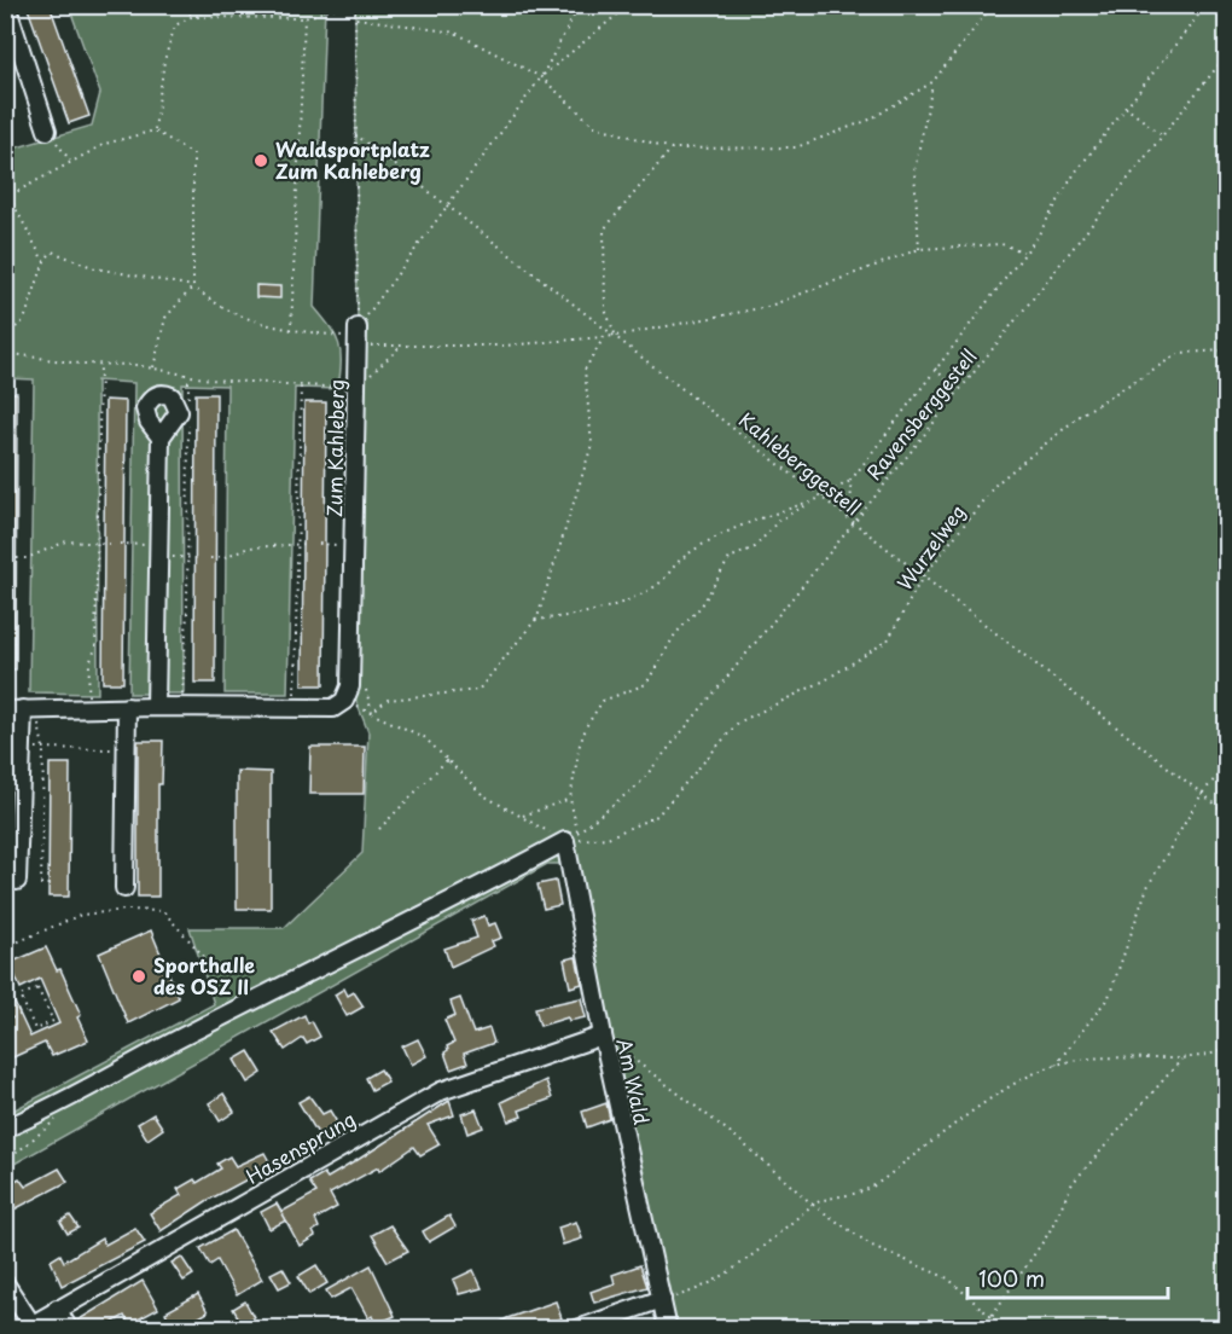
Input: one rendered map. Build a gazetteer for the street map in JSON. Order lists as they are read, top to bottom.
{
  "streets": {
    "street": ["Zum Kahleberg", "Am Wald", "Hasensprung"],
    "path": ["Ravensberggestell", "Kahleberggestell", "Wurzelweg"]
  },
  "crossings": [
    ["Ravensberggestell", "Kahleberggestell"],
    ["Ravensberggestell", "Wurzelweg"],
    ["Ravensberggestell", "Am Wald"],
    ["Kahleberggestell", "Wurzelweg"],
    ["Wurzelweg", "Am Wald"],
    ["Am Wald", "Hasensprung"]
  ],
  "places": ["Waldsportplatz Zum Kahleberg", "Sporthalle des OSZ II"],
  "scale_bar": "100 m"
}
